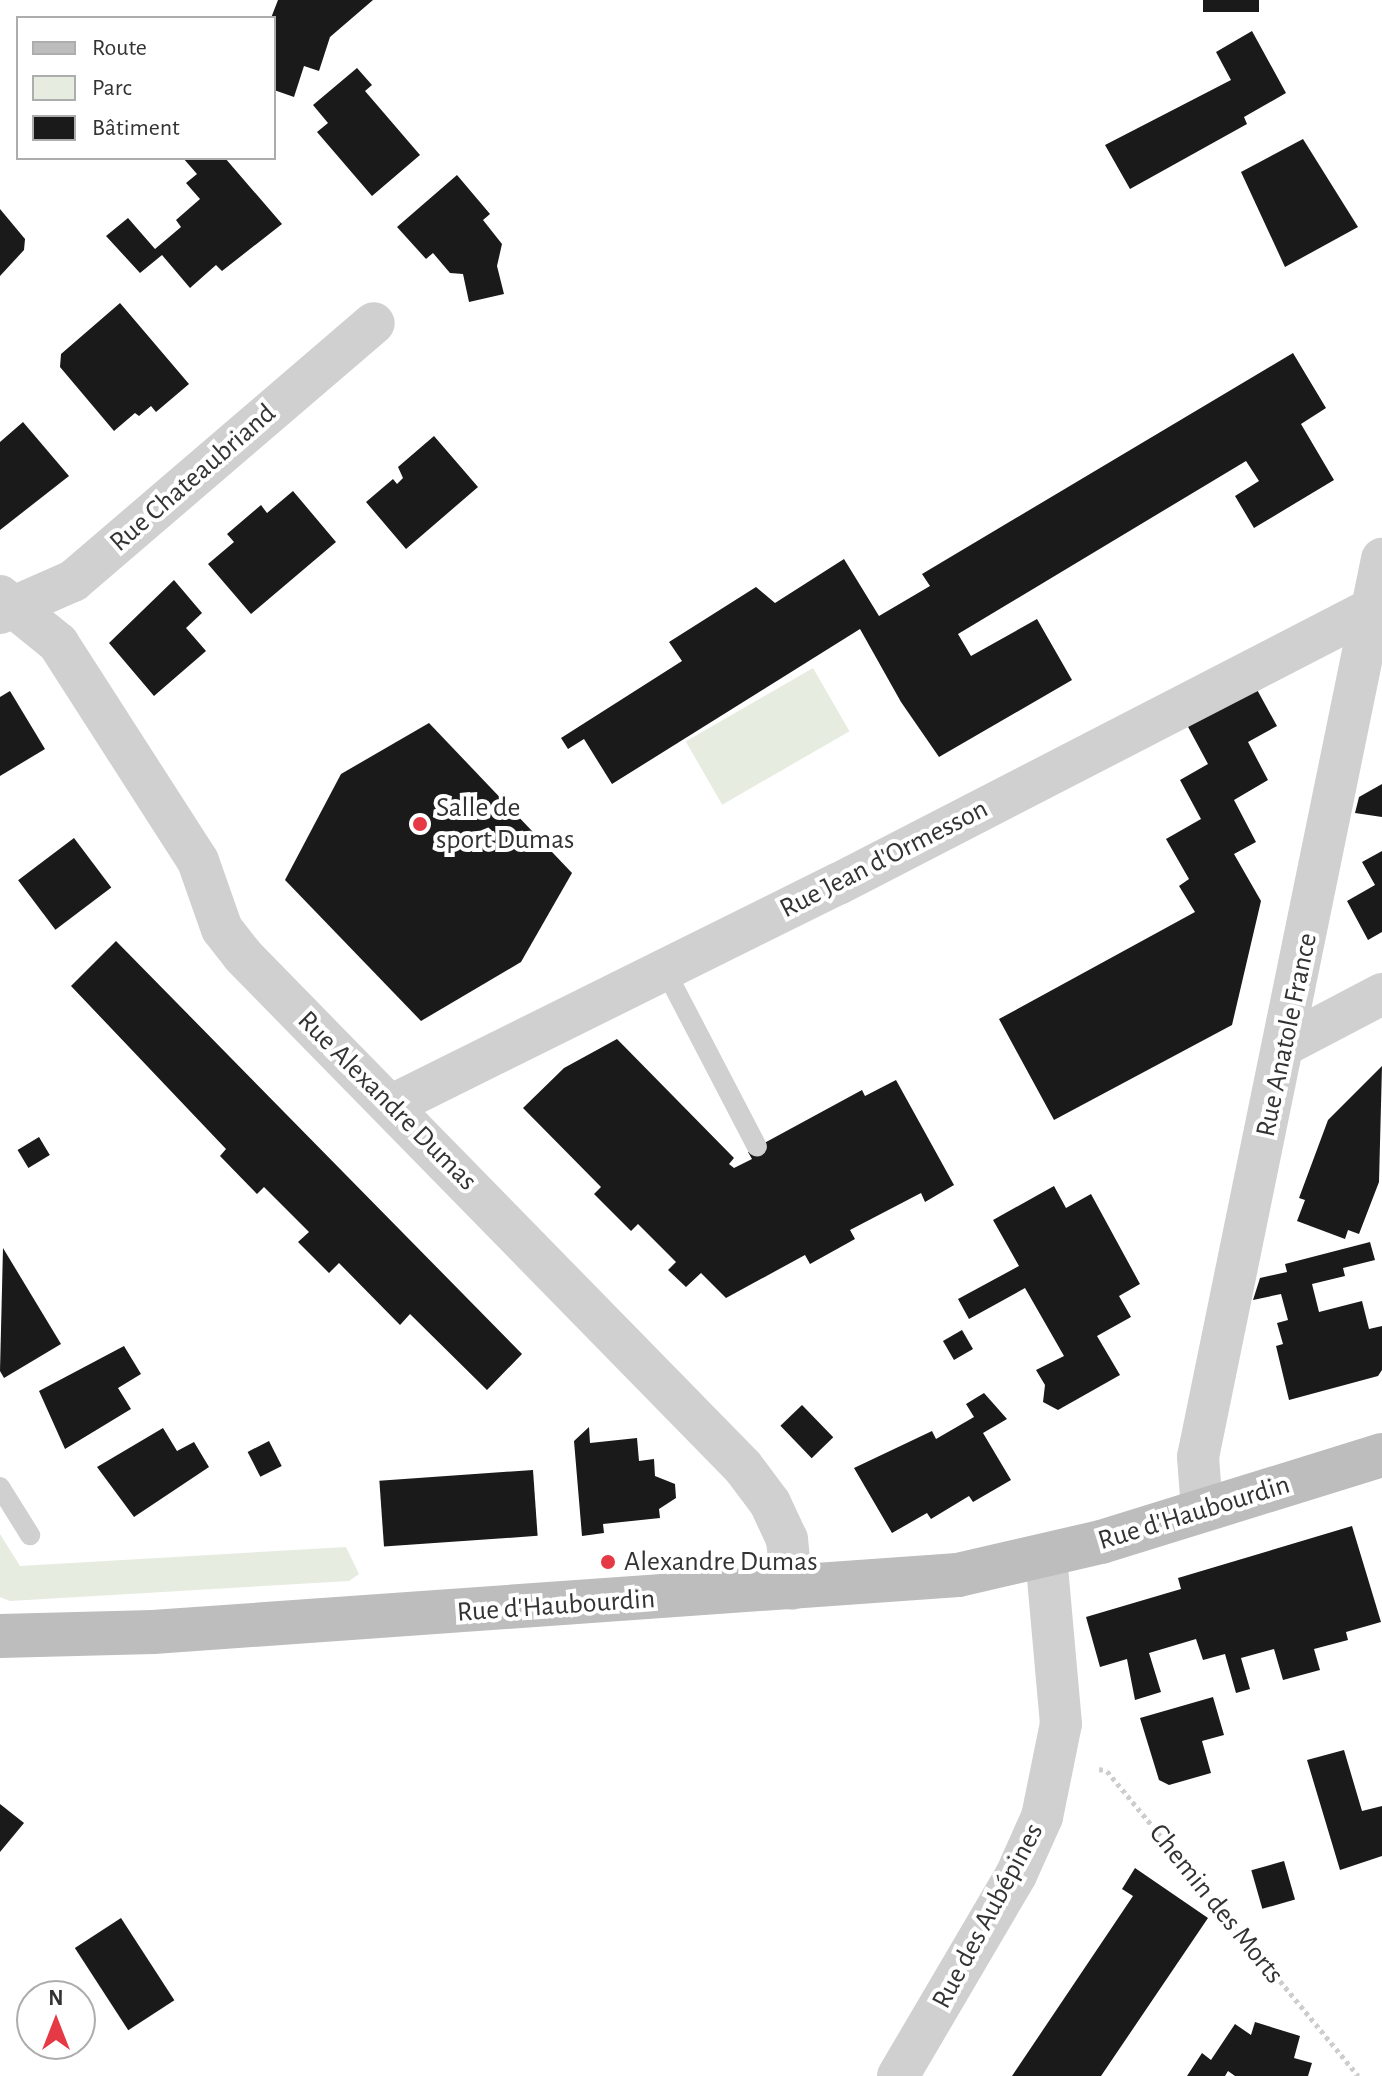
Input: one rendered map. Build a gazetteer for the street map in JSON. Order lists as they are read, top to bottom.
{
  "streets": {
    "main road": ["Rue d'Haubourdin"],
    "street": [
      "Rue Chateaubriand",
      "Rue Jean d'Ormesson",
      "Rue Anatole France",
      "Rue Alexandre Dumas",
      "Rue des Aubépines"
    ],
    "path": ["Chemin des Morts"]
  },
  "crossings": [
    ["Rue Chateaubriand", "Rue Alexandre Dumas"],
    ["Rue Jean d'Ormesson", "Rue Anatole France"],
    ["Rue Jean d'Ormesson", "Rue Alexandre Dumas"],
    ["Rue Anatole France", "Rue d'Haubourdin"],
    ["Rue Alexandre Dumas", "Rue d'Haubourdin"],
    ["Rue d'Haubourdin", "Rue des Aubépines"],
    ["Chemin des Morts", "Rue des Aubépines"]
  ],
  "places": ["Salle de sport Dumas", "Alexandre Dumas"],
  "legend": ["Route", "Parc", "Bâtiment"],
  "north": "top"
}
